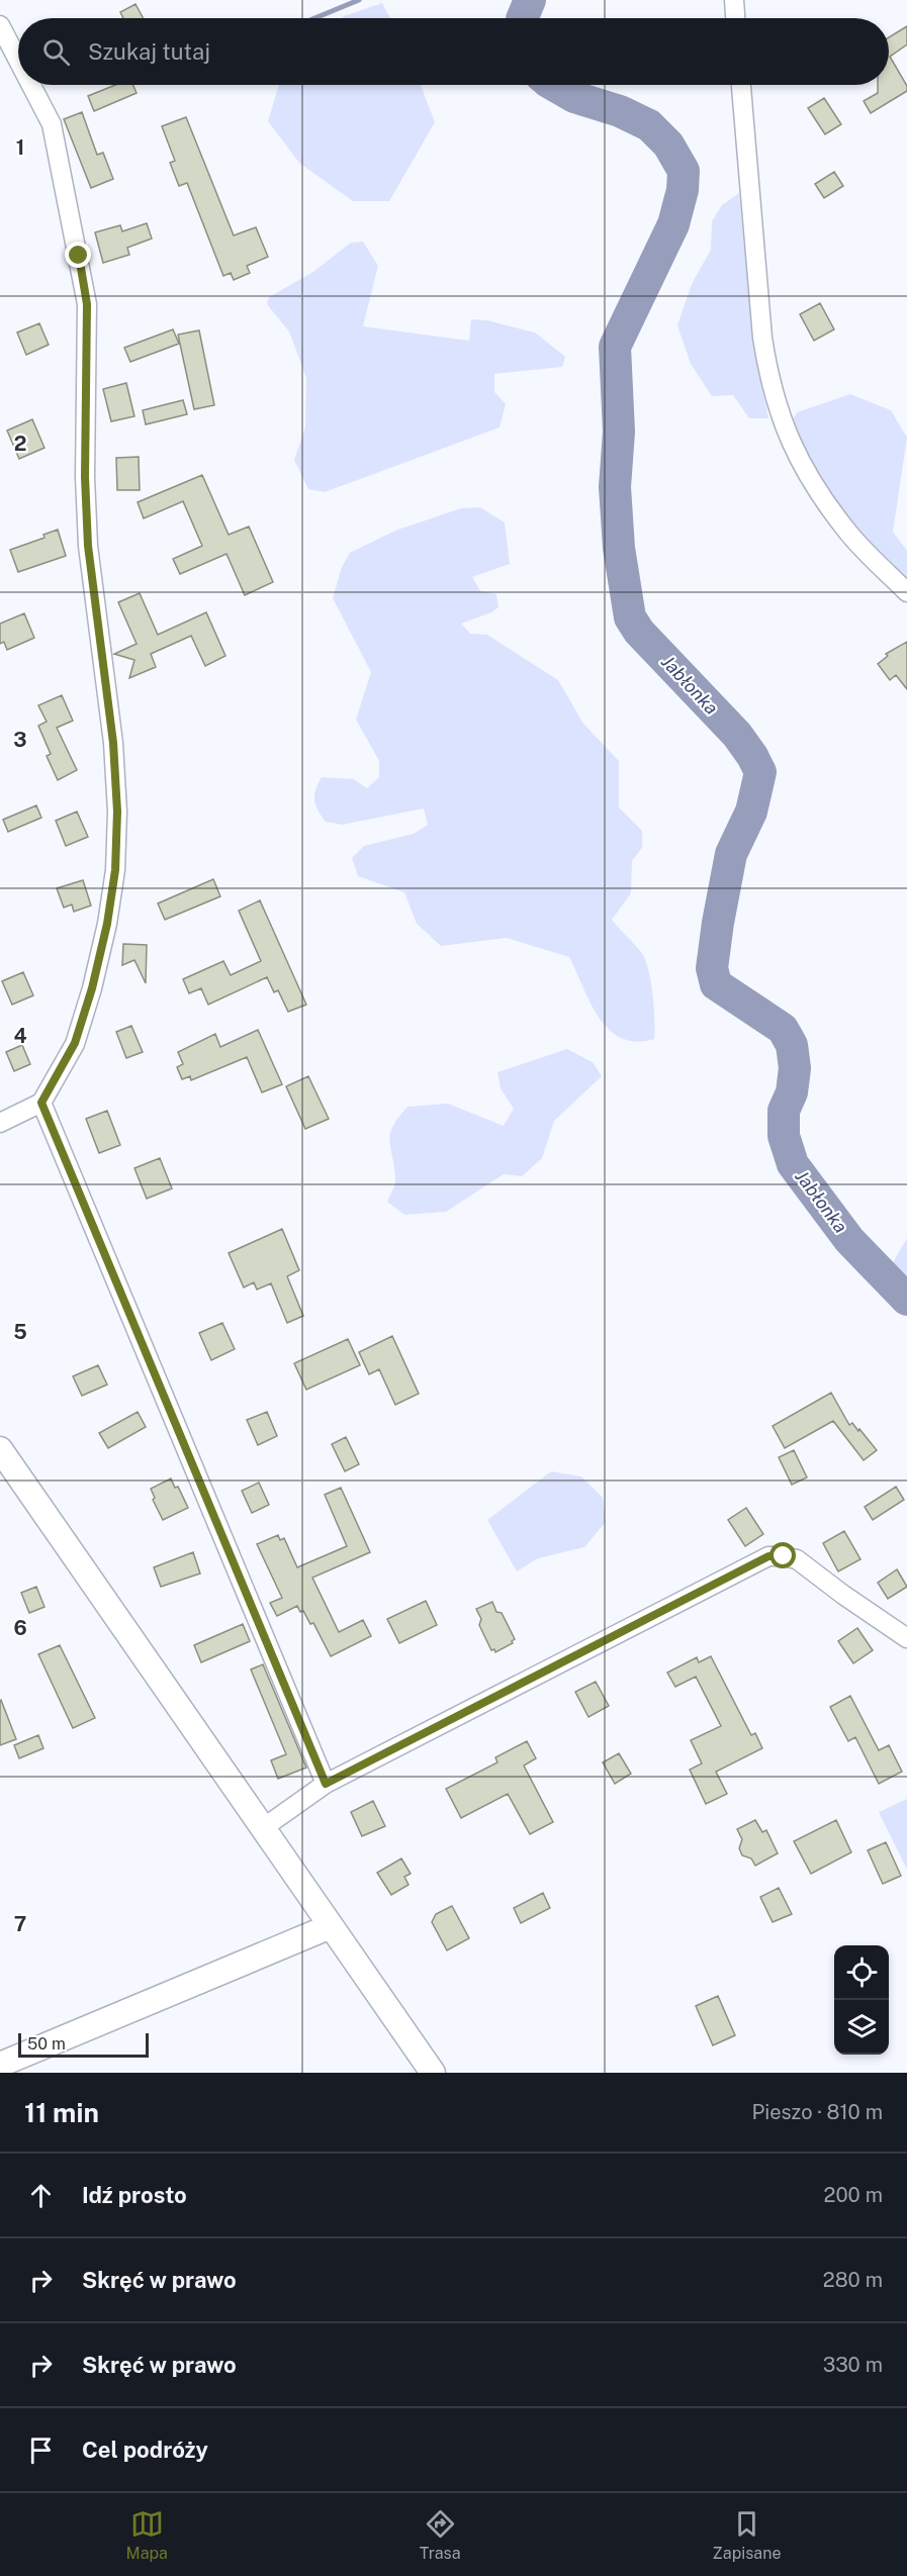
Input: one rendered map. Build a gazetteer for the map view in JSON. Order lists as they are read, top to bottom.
{
  "water": ["Jabłonka"],
  "scale_bar": "50 m",
  "page": {
    "search": "Szukaj tutaj",
    "scale": "50 m",
    "heading": ["11 min", "Pieszo · 810 m"],
    "list": [
      ["Idź prosto", "200 m"],
      ["Skręć w prawo", "280 m"],
      ["Skręć w prawo", "330 m"],
      "Cel podróży"
    ],
    "nav": ["Mapa", "Trasa", "Zapisane"]
  },
  "grid": {
    "rows": [
      "1",
      "2",
      "3",
      "4",
      "5",
      "6",
      "7"
    ]
  }
}
